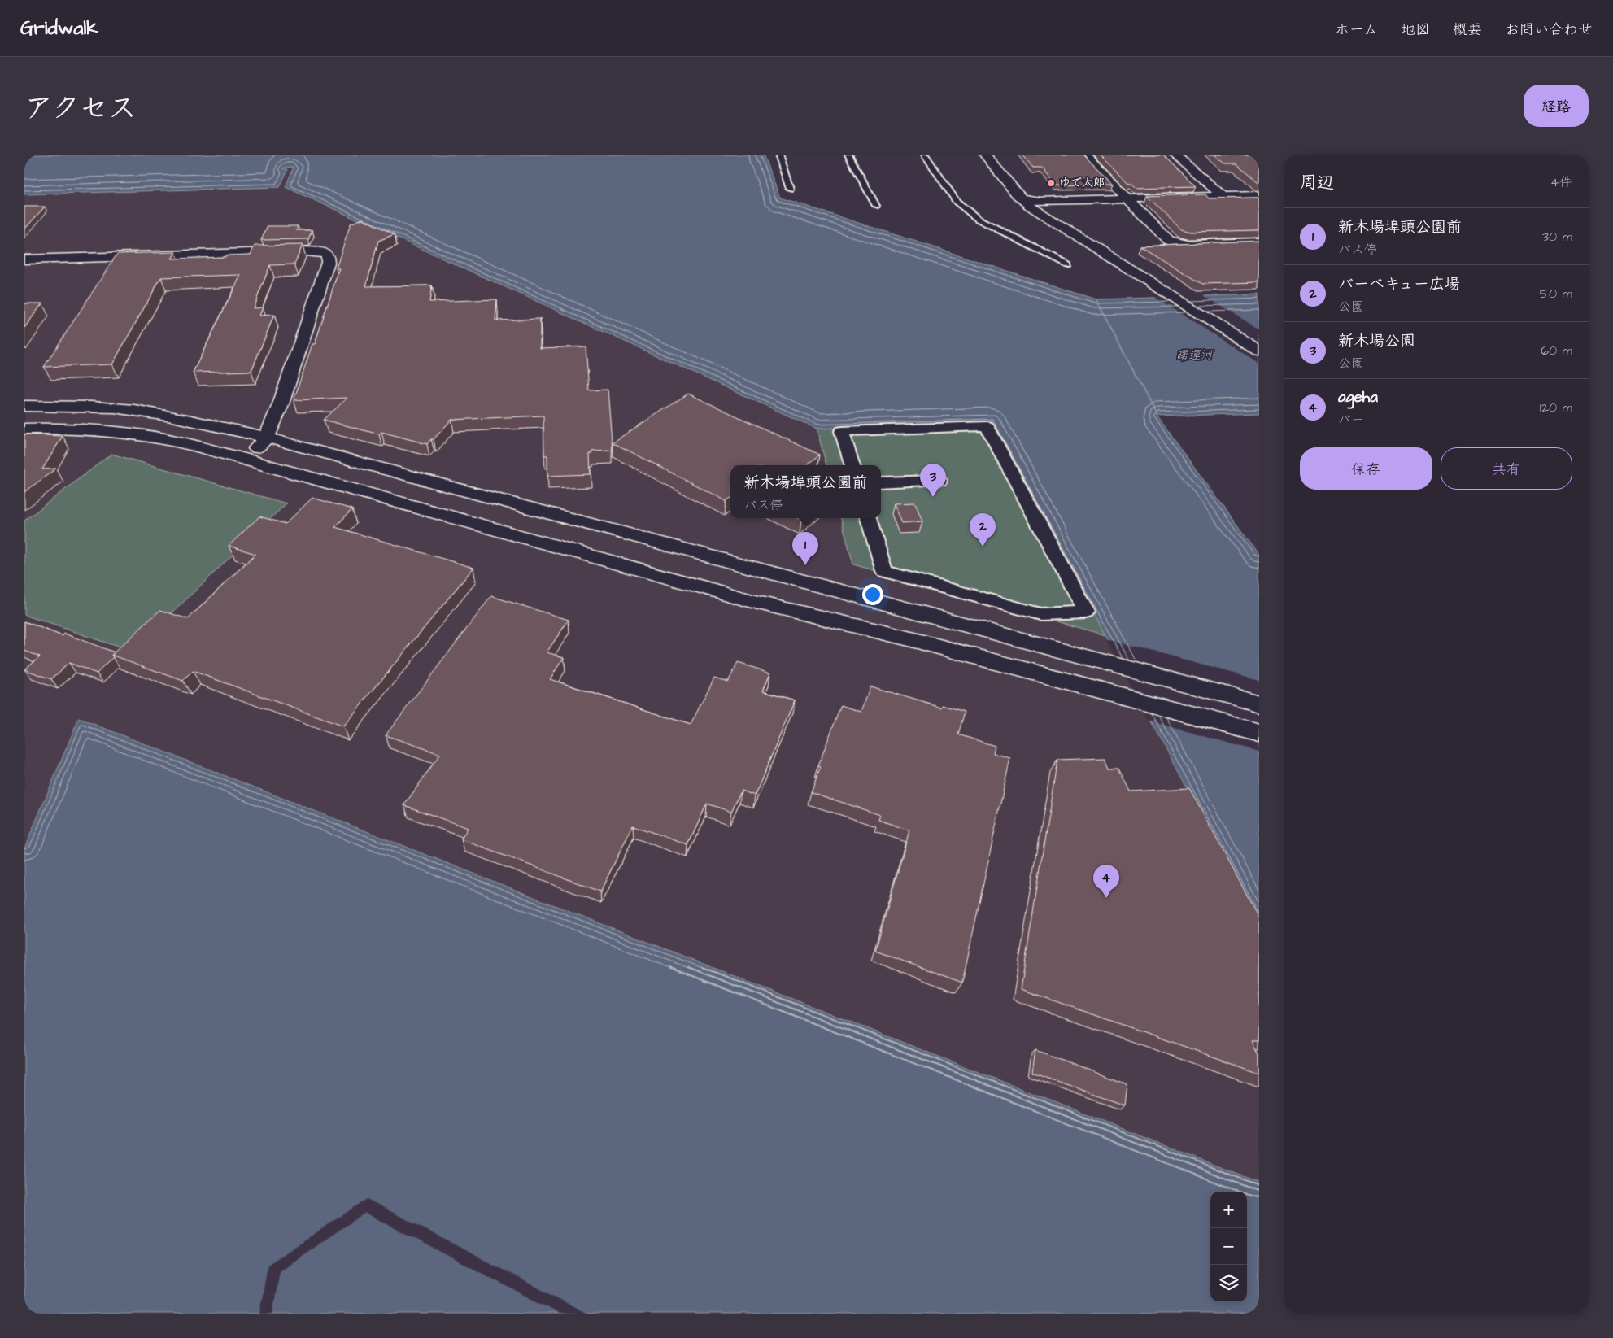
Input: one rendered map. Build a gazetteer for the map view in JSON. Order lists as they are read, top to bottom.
{
  "water": ["曙運河"],
  "places": ["ゆで太郎"],
  "page": {
    "header": "Gridwalk",
    "nav": [
      "ホーム",
      "地図",
      "概要",
      "お問い合わせ"
    ],
    "title": "アクセス",
    "buttons": [
      "経路",
      ["保存", "共有"]
    ],
    "heading": ["周辺", "4件"],
    "list": [
      {
        "mark": "1",
        "name": "新木場埠頭公園前",
        "note": "バス停",
        "value": "30 m"
      },
      {
        "mark": "2",
        "name": "バーベキュー広場",
        "note": "公園",
        "value": "50 m"
      },
      {
        "mark": "3",
        "name": "新木場公園",
        "note": "公園",
        "value": "60 m"
      },
      {
        "mark": "4",
        "name": "ageha",
        "note": "バー",
        "value": "120 m"
      }
    ],
    "pins": [
      "3",
      "2",
      "1",
      "4"
    ],
    "popup": ["新木場埠頭公園前", "バス停"],
    "map_buttons": ["+", "−"]
  }
}
